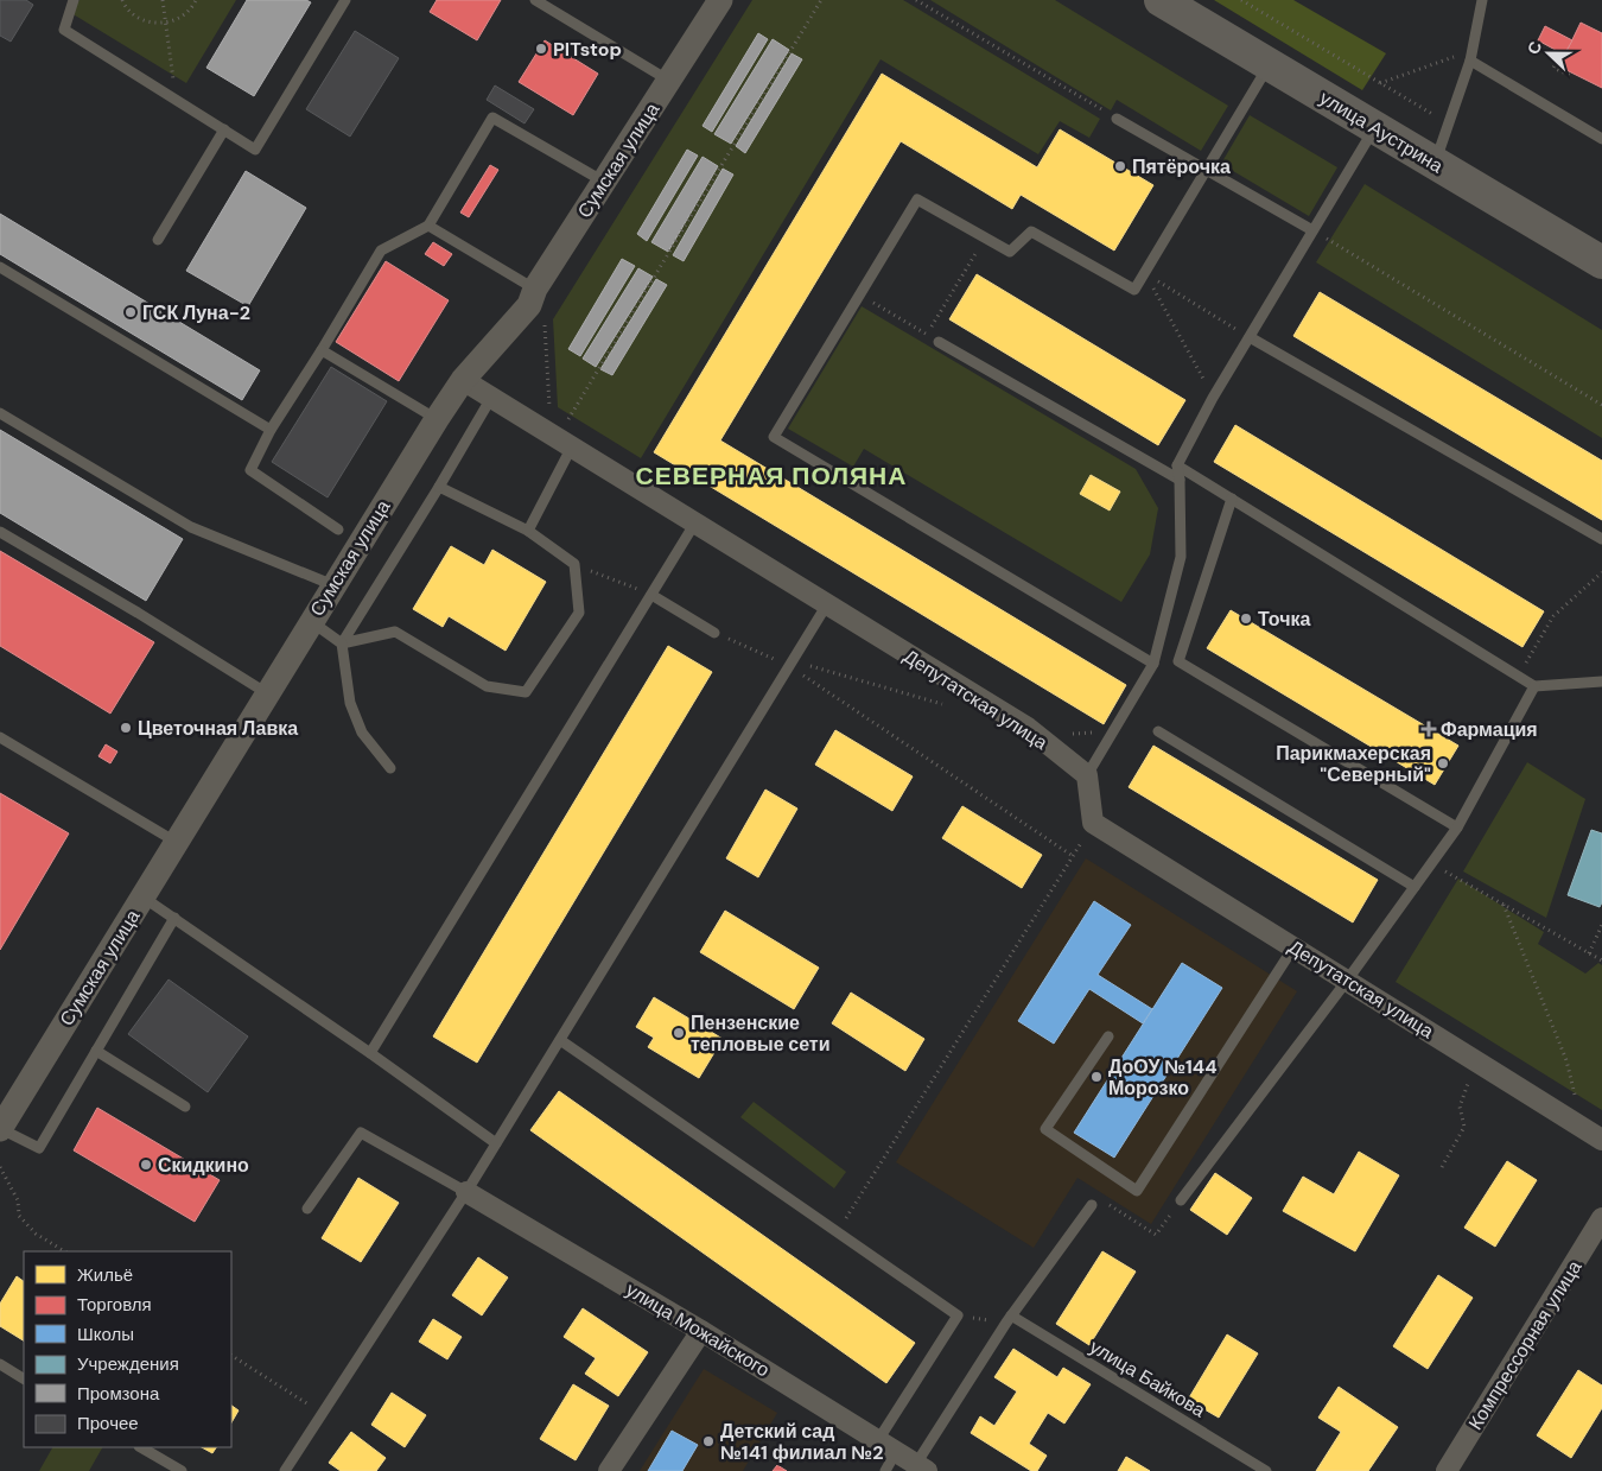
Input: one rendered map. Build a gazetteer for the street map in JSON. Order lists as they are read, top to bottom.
{
  "streets": {
    "main road": ["улица Аустрина"],
    "street": [
      "Сумская улица",
      "Депутатская улица",
      "улица Можайского",
      "Компрессорная улица"
    ],
    "lane": ["улица Байкова"]
  },
  "crossings": [
    ["Сумская улица", "Депутатская улица"]
  ],
  "districts": ["СЕВЕРНАЯ ПОЛЯНА"],
  "places": {
    "other": [
      "PITstop",
      "Пятёрочка",
      "ГСК Луна-2",
      "Точка",
      "Цветочная Лавка",
      "Парикмахерская \"Северный\"",
      "Пензенские тепловые сети",
      "ДоОУ №144 Морозко",
      "Скидкино",
      "Детский сад №141 филиал №2"
    ],
    "health": ["Фармация"]
  },
  "legend": [
    "Жильё",
    "Торговля",
    "Школы",
    "Учреждения",
    "Промзона",
    "Прочее"
  ],
  "north": "left"
}
